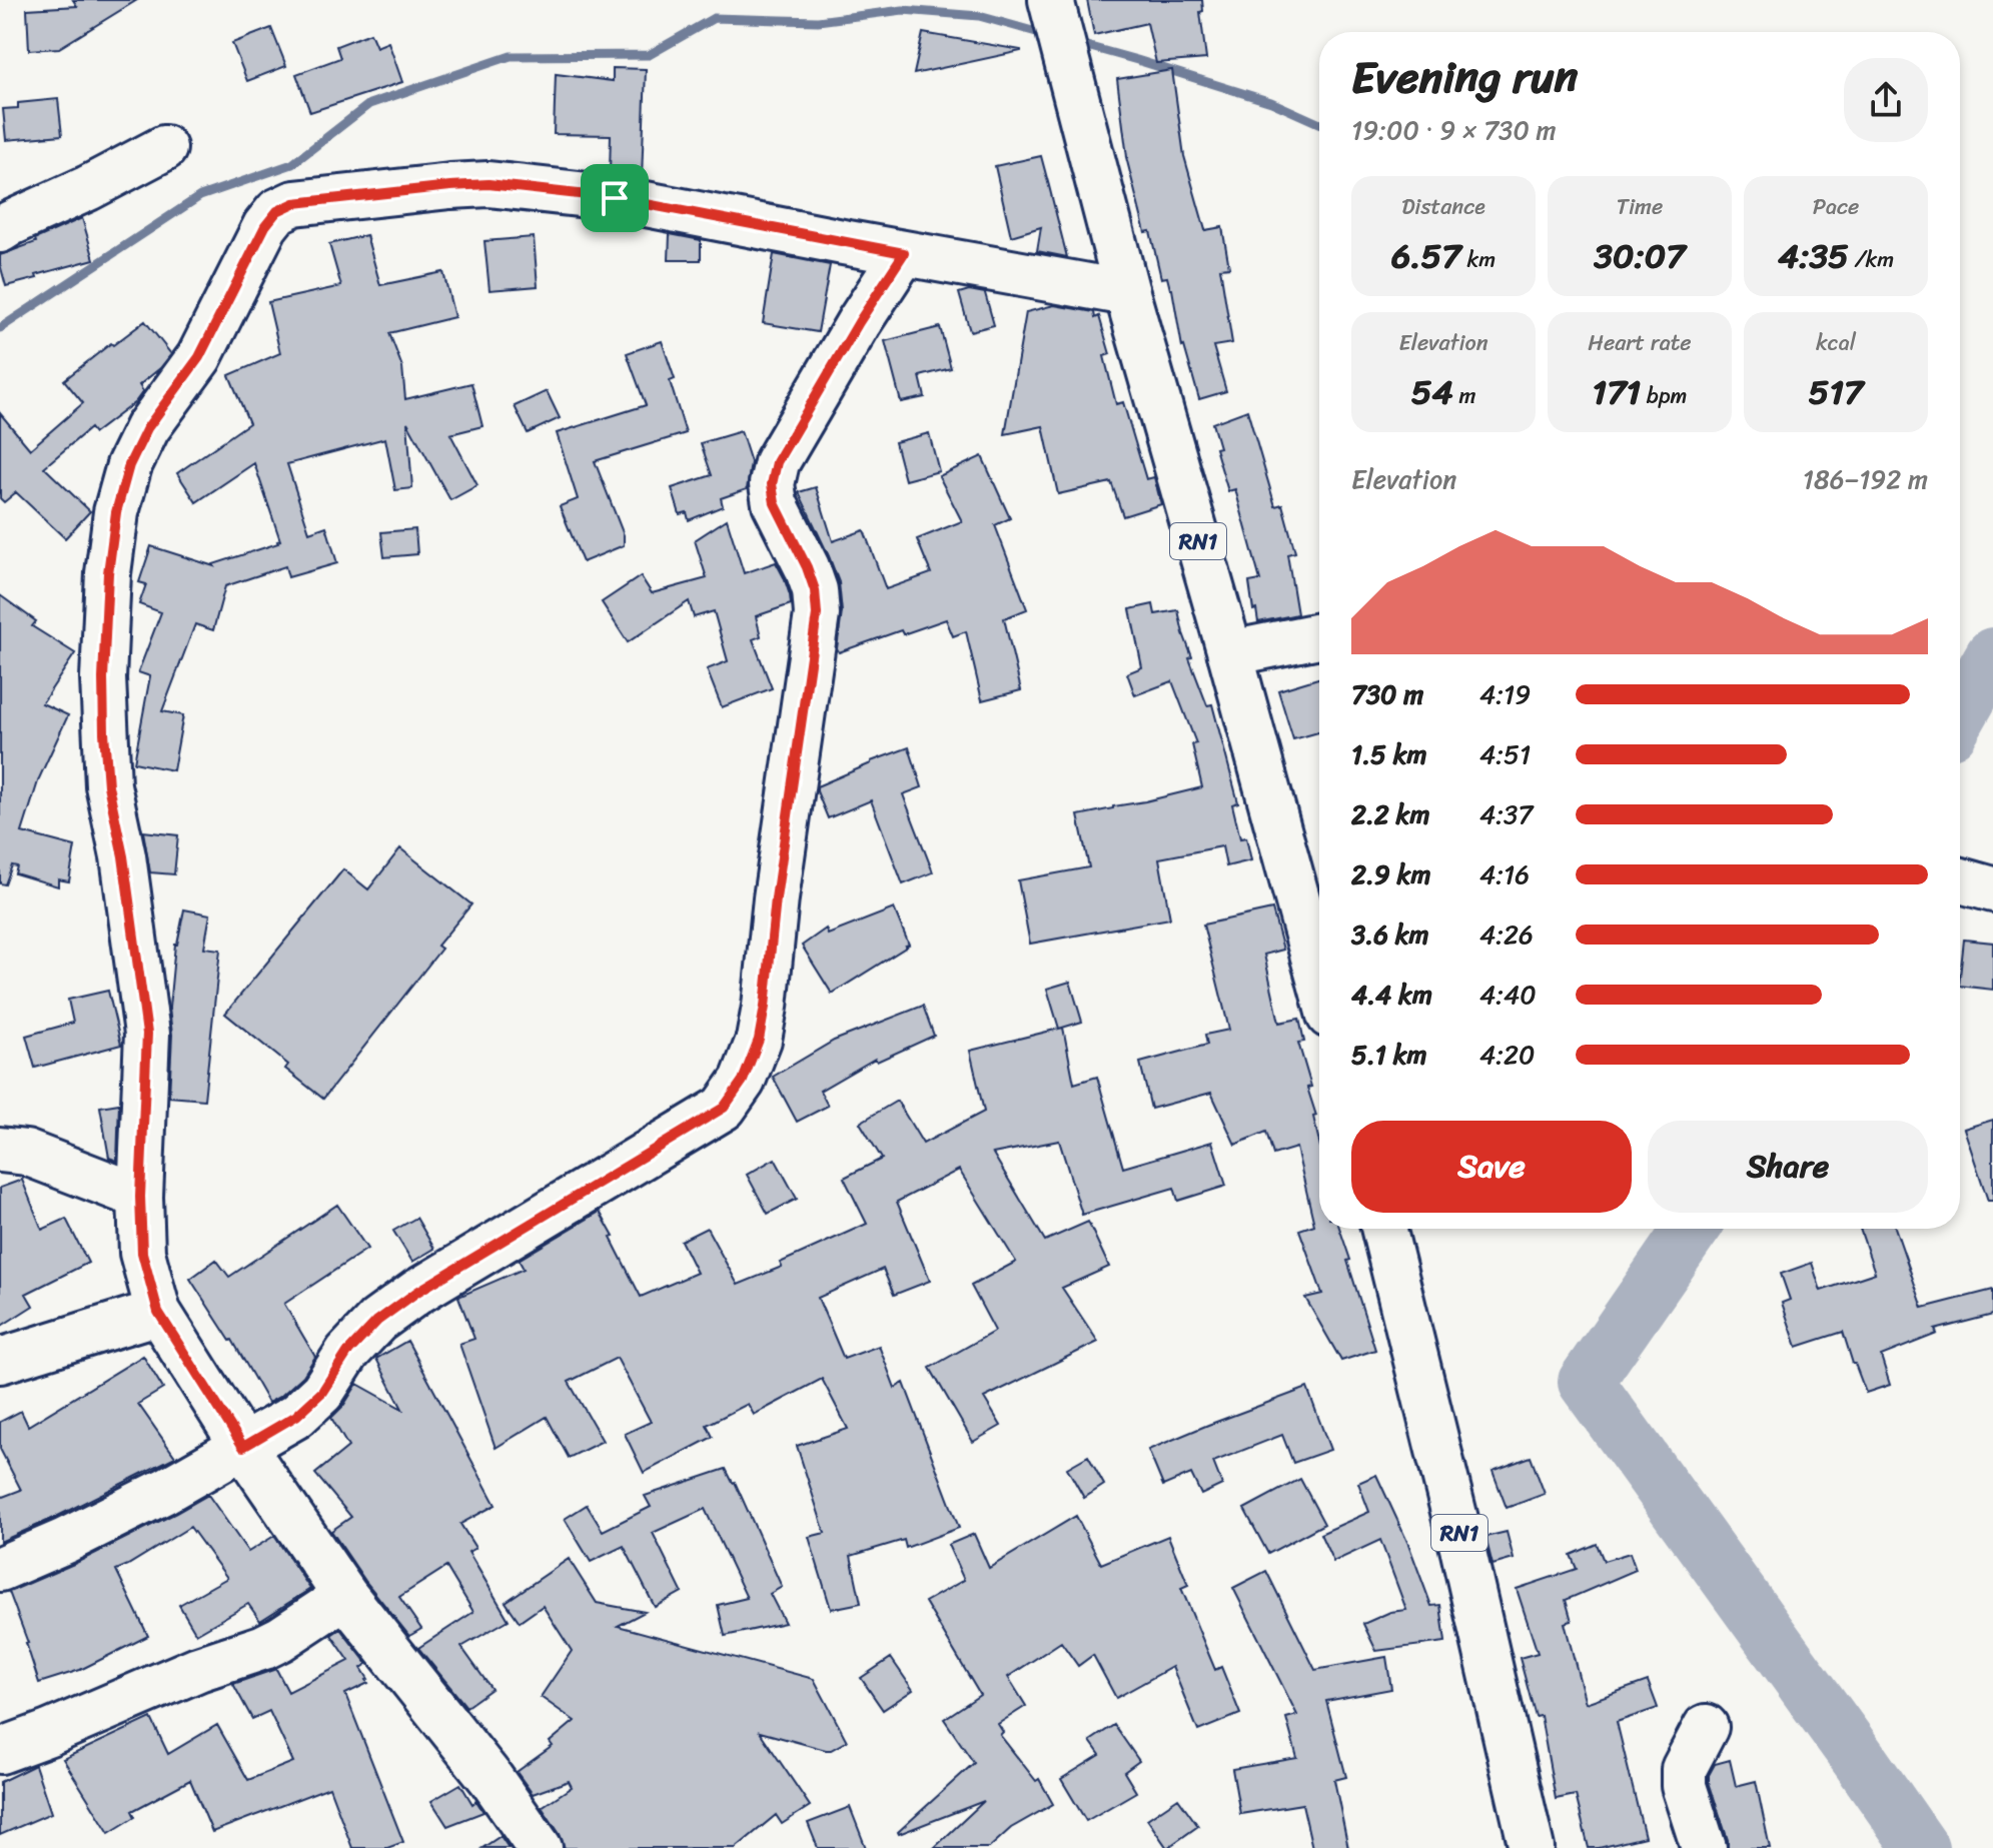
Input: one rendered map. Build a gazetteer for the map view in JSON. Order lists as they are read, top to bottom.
{
  "streets": {
    "main road": ["RN1"]
  },
  "page": {
    "heading": ["Evening run", "19:00 · 9 × 730 m"],
    "stats": [
      ["Distance", "6.57 km"],
      ["Time", "30:07"],
      ["Pace", "4:35 /km"],
      ["Elevation", "54 m"],
      ["Heart rate", "171 bpm"],
      ["kcal", "517"]
    ],
    "chart": ["Elevation", "186–192 m"],
    "list": [
      {
        "name": "730 m",
        "note": "4:19"
      },
      {
        "name": "1.5 km",
        "note": "4:51"
      },
      {
        "name": "2.2 km",
        "note": "4:37"
      },
      {
        "name": "2.9 km",
        "note": "4:16"
      },
      {
        "name": "3.6 km",
        "note": "4:26"
      },
      {
        "name": "4.4 km",
        "note": "4:40"
      },
      {
        "name": "5.1 km",
        "note": "4:20"
      }
    ],
    "buttons": ["Save", "Share"]
  }
}
